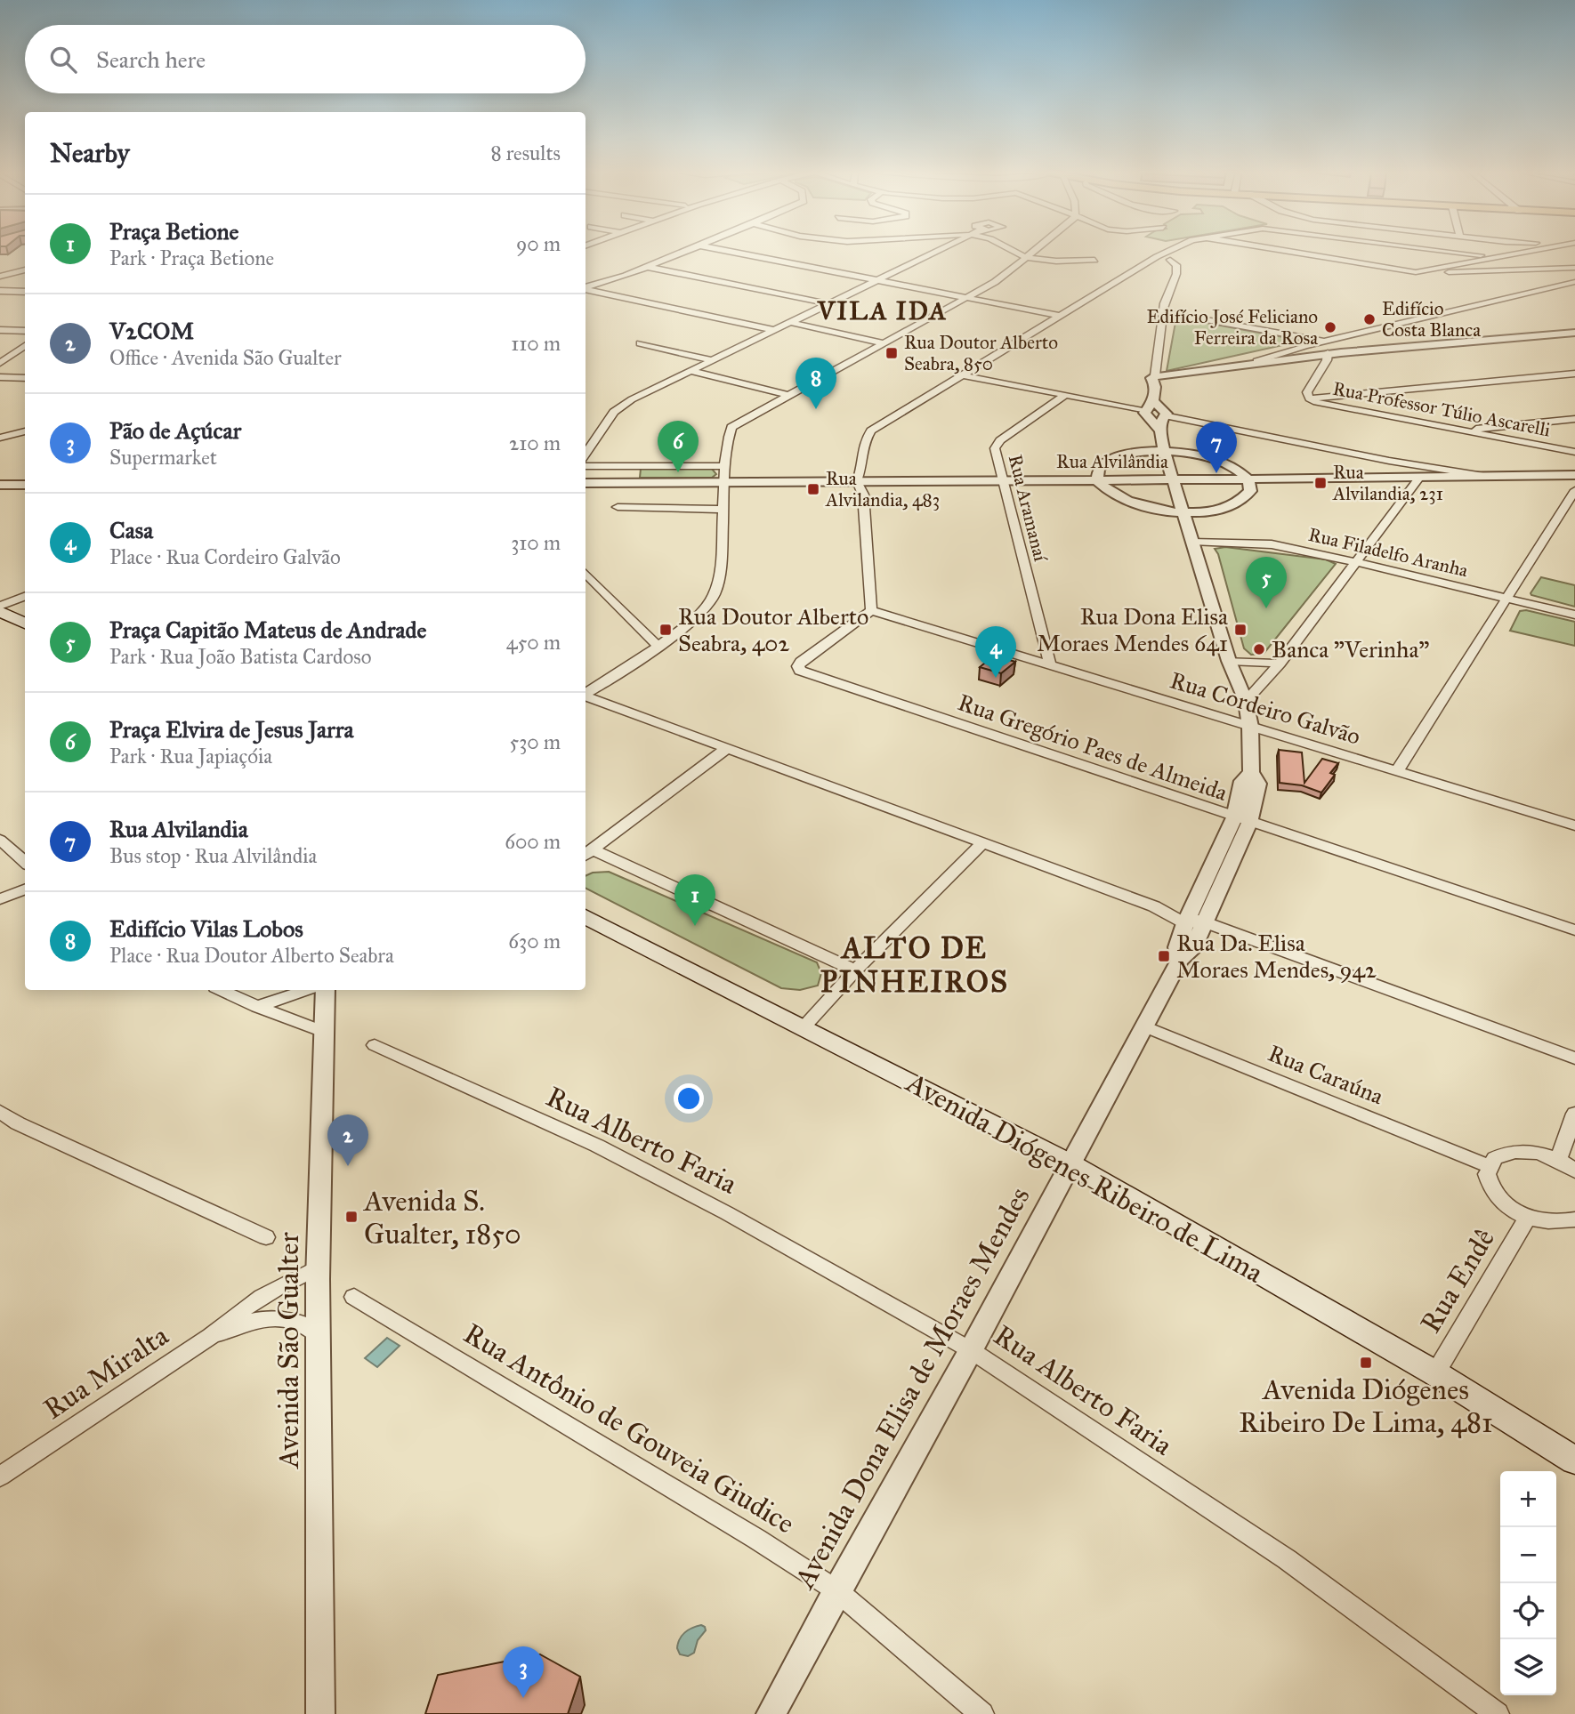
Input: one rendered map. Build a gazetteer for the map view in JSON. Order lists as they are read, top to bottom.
{
  "streets": {
    "main road": ["Avenida Diógenes Ribeiro de Lima"],
    "street": [
      "Rua Professor Túlio Ascarelli",
      "Rua Alvilândia",
      "Rua Aramanaí",
      "Rua Filadelfo Aranha",
      "Rua Cordeiro Galvão",
      "Rua Gregório Paes de Almeida",
      "Rua Caraúna",
      "Rua Alberto Faria",
      "Rua Endê",
      "Avenida São Gualter",
      "Rua Miralta",
      "Avenida Dona Elisa de Moraes Mendes",
      "Rua Antônio de Gouveia Giudice"
    ]
  },
  "crossings": [
    ["Rua Alvilândia", "Rua Aramanaí"],
    ["Rua Alvilândia", "Avenida Dona Elisa de Moraes Mendes"],
    ["Rua Aramanaí", "Rua Cordeiro Galvão"],
    ["Rua Filadelfo Aranha", "Avenida Dona Elisa de Moraes Mendes"],
    ["Rua Cordeiro Galvão", "Rua Gregório Paes de Almeida"],
    ["Rua Cordeiro Galvão", "Avenida Dona Elisa de Moraes Mendes"],
    ["Rua Gregório Paes de Almeida", "Avenida Dona Elisa de Moraes Mendes"],
    ["Rua Caraúna", "Avenida Dona Elisa de Moraes Mendes"],
    ["Rua Alberto Faria", "Avenida Dona Elisa de Moraes Mendes"],
    ["Avenida Diógenes Ribeiro de Lima", "Rua Endê"],
    ["Avenida Diógenes Ribeiro de Lima", "Avenida Dona Elisa de Moraes Mendes"],
    ["Avenida São Gualter", "Rua Miralta"],
    ["Avenida Dona Elisa de Moraes Mendes", "Rua Antônio de Gouveia Giudice"]
  ],
  "districts": ["VILA IDA", "ALTO DE PINHEIROS"],
  "places": {
    "other": ["Edifício Costa Blanca", "Edifício José Feliciano Ferreira da Rosa", "Banca \"Verinha\""],
    "transit": [
      "Rua Doutor Alberto Seabra, 850",
      "Rua Alvilandia, 231",
      "Rua Alvilandia, 483",
      "Rua Doutor Alberto Seabra, 402",
      "Rua Dona Elisa Moraes Mendes 641",
      "Rua Da. Elisa Moraes Mendes, 942",
      "Avenida S. Gualter, 1850",
      "Avenida Diógenes Ribeiro De Lima, 481"
    ]
  },
  "page": {
    "search": "Search here",
    "heading": ["Nearby", "8 results"],
    "list": [
      {
        "mark": "1",
        "name": "Praça Betione",
        "note": "Park · Praça Betione",
        "value": "90 m"
      },
      {
        "mark": "2",
        "name": "V2COM",
        "note": "Office · Avenida São Gualter",
        "value": "110 m"
      },
      {
        "mark": "3",
        "name": "Pão de Açúcar",
        "note": "Supermarket",
        "value": "210 m"
      },
      {
        "mark": "4",
        "name": "Casa",
        "note": "Place · Rua Cordeiro Galvão",
        "value": "310 m"
      },
      {
        "mark": "5",
        "name": "Praça Capitão Mateus de Andrade",
        "note": "Park · Rua João Batista Cardoso",
        "value": "450 m"
      },
      {
        "mark": "6",
        "name": "Praça Elvira de Jesus Jarra",
        "note": "Park · Rua Japiaçóia",
        "value": "530 m"
      },
      {
        "mark": "7",
        "name": "Rua Alvilandia",
        "note": "Bus stop · Rua Alvilândia",
        "value": "600 m"
      },
      {
        "mark": "8",
        "name": "Edifício Vilas Lobos",
        "note": "Place · Rua Doutor Alberto Seabra",
        "value": "630 m"
      }
    ],
    "pins": [
      "8",
      "6",
      "7",
      "5",
      "4",
      "1",
      "2",
      "3"
    ],
    "map_buttons": ["+", "−"]
  }
}
